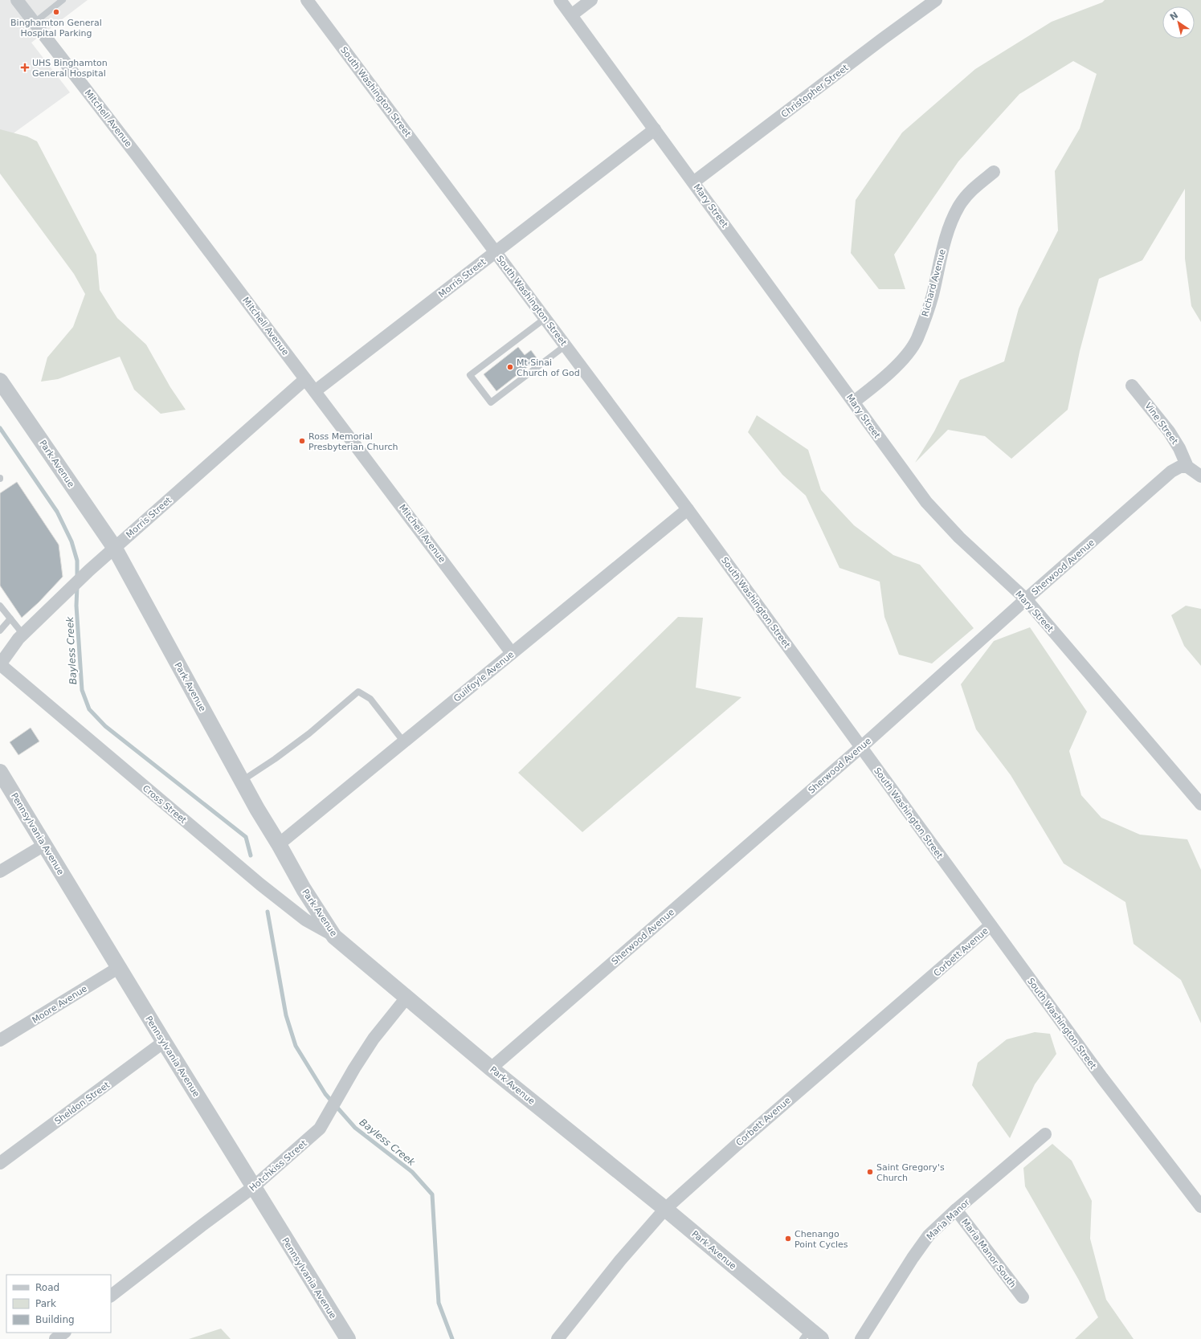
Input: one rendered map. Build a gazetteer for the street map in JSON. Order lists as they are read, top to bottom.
{
  "streets": {
    "street": [
      "Christopher Street",
      "South Washington Street",
      "Mitchell Avenue",
      "Mary Street",
      "Morris Street",
      "Richard Avenue",
      "Vine Street",
      "Park Avenue",
      "Sherwood Avenue",
      "Guilfoyle Avenue",
      "Cross Street",
      "Pennsylvania Avenue",
      "Corbett Avenue",
      "Moore Avenue",
      "Sheldon Street",
      "Hotchkiss Street",
      "Maria Manor",
      "Maria Manor South"
    ]
  },
  "crossings": [
    ["Christopher Street", "Mary Street"],
    ["South Washington Street", "Morris Street"],
    ["South Washington Street", "Sherwood Avenue"],
    ["South Washington Street", "Guilfoyle Avenue"],
    ["South Washington Street", "Corbett Avenue"],
    ["Mitchell Avenue", "Morris Street"],
    ["Mitchell Avenue", "Guilfoyle Avenue"],
    ["Mary Street", "Morris Street"],
    ["Mary Street", "Richard Avenue"],
    ["Mary Street", "Sherwood Avenue"],
    ["Morris Street", "Park Avenue"],
    ["Morris Street", "Cross Street"],
    ["Vine Street", "Sherwood Avenue"],
    ["Park Avenue", "Sherwood Avenue"],
    ["Park Avenue", "Guilfoyle Avenue"],
    ["Park Avenue", "Cross Street"],
    ["Park Avenue", "Corbett Avenue"],
    ["Park Avenue", "Hotchkiss Street"],
    ["Pennsylvania Avenue", "Moore Avenue"],
    ["Pennsylvania Avenue", "Sheldon Street"],
    ["Pennsylvania Avenue", "Hotchkiss Street"],
    ["Maria Manor", "Maria Manor South"]
  ],
  "water": ["Bayless Creek"],
  "places": {
    "other": [
      "Binghamton General Hospital Parking",
      "Mt Sinai Church of God",
      "Ross Memorial Presbyterian Church",
      "Saint Gregory's Church",
      "Chenango Point Cycles"
    ],
    "health": ["UHS Binghamton General Hospital"]
  },
  "legend": ["Road", "Park", "Building"],
  "north": "top left"
}
